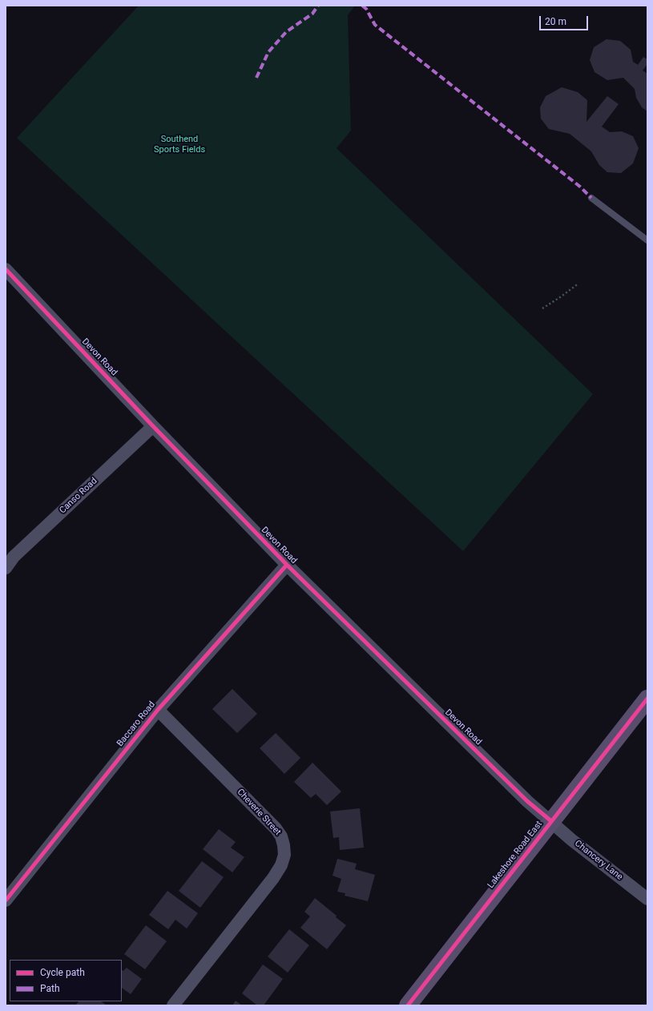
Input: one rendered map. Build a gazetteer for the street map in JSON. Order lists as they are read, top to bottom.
{
  "streets": {
    "main road": ["Lakeshore Road East"],
    "street": [
      "Devon Road",
      "Canso Road",
      "Baccaro Road",
      "Cheverie Street",
      "Chancery Lane"
    ]
  },
  "crossings": [
    ["Devon Road", "Canso Road"],
    ["Devon Road", "Baccaro Road"],
    ["Devon Road", "Lakeshore Road East"],
    ["Devon Road", "Chancery Lane"],
    ["Baccaro Road", "Cheverie Street"],
    ["Lakeshore Road East", "Chancery Lane"]
  ],
  "parks": ["Southend Sports Fields"],
  "legend": ["Cycle path", "Path"],
  "scale_bar": "20 m"
}
